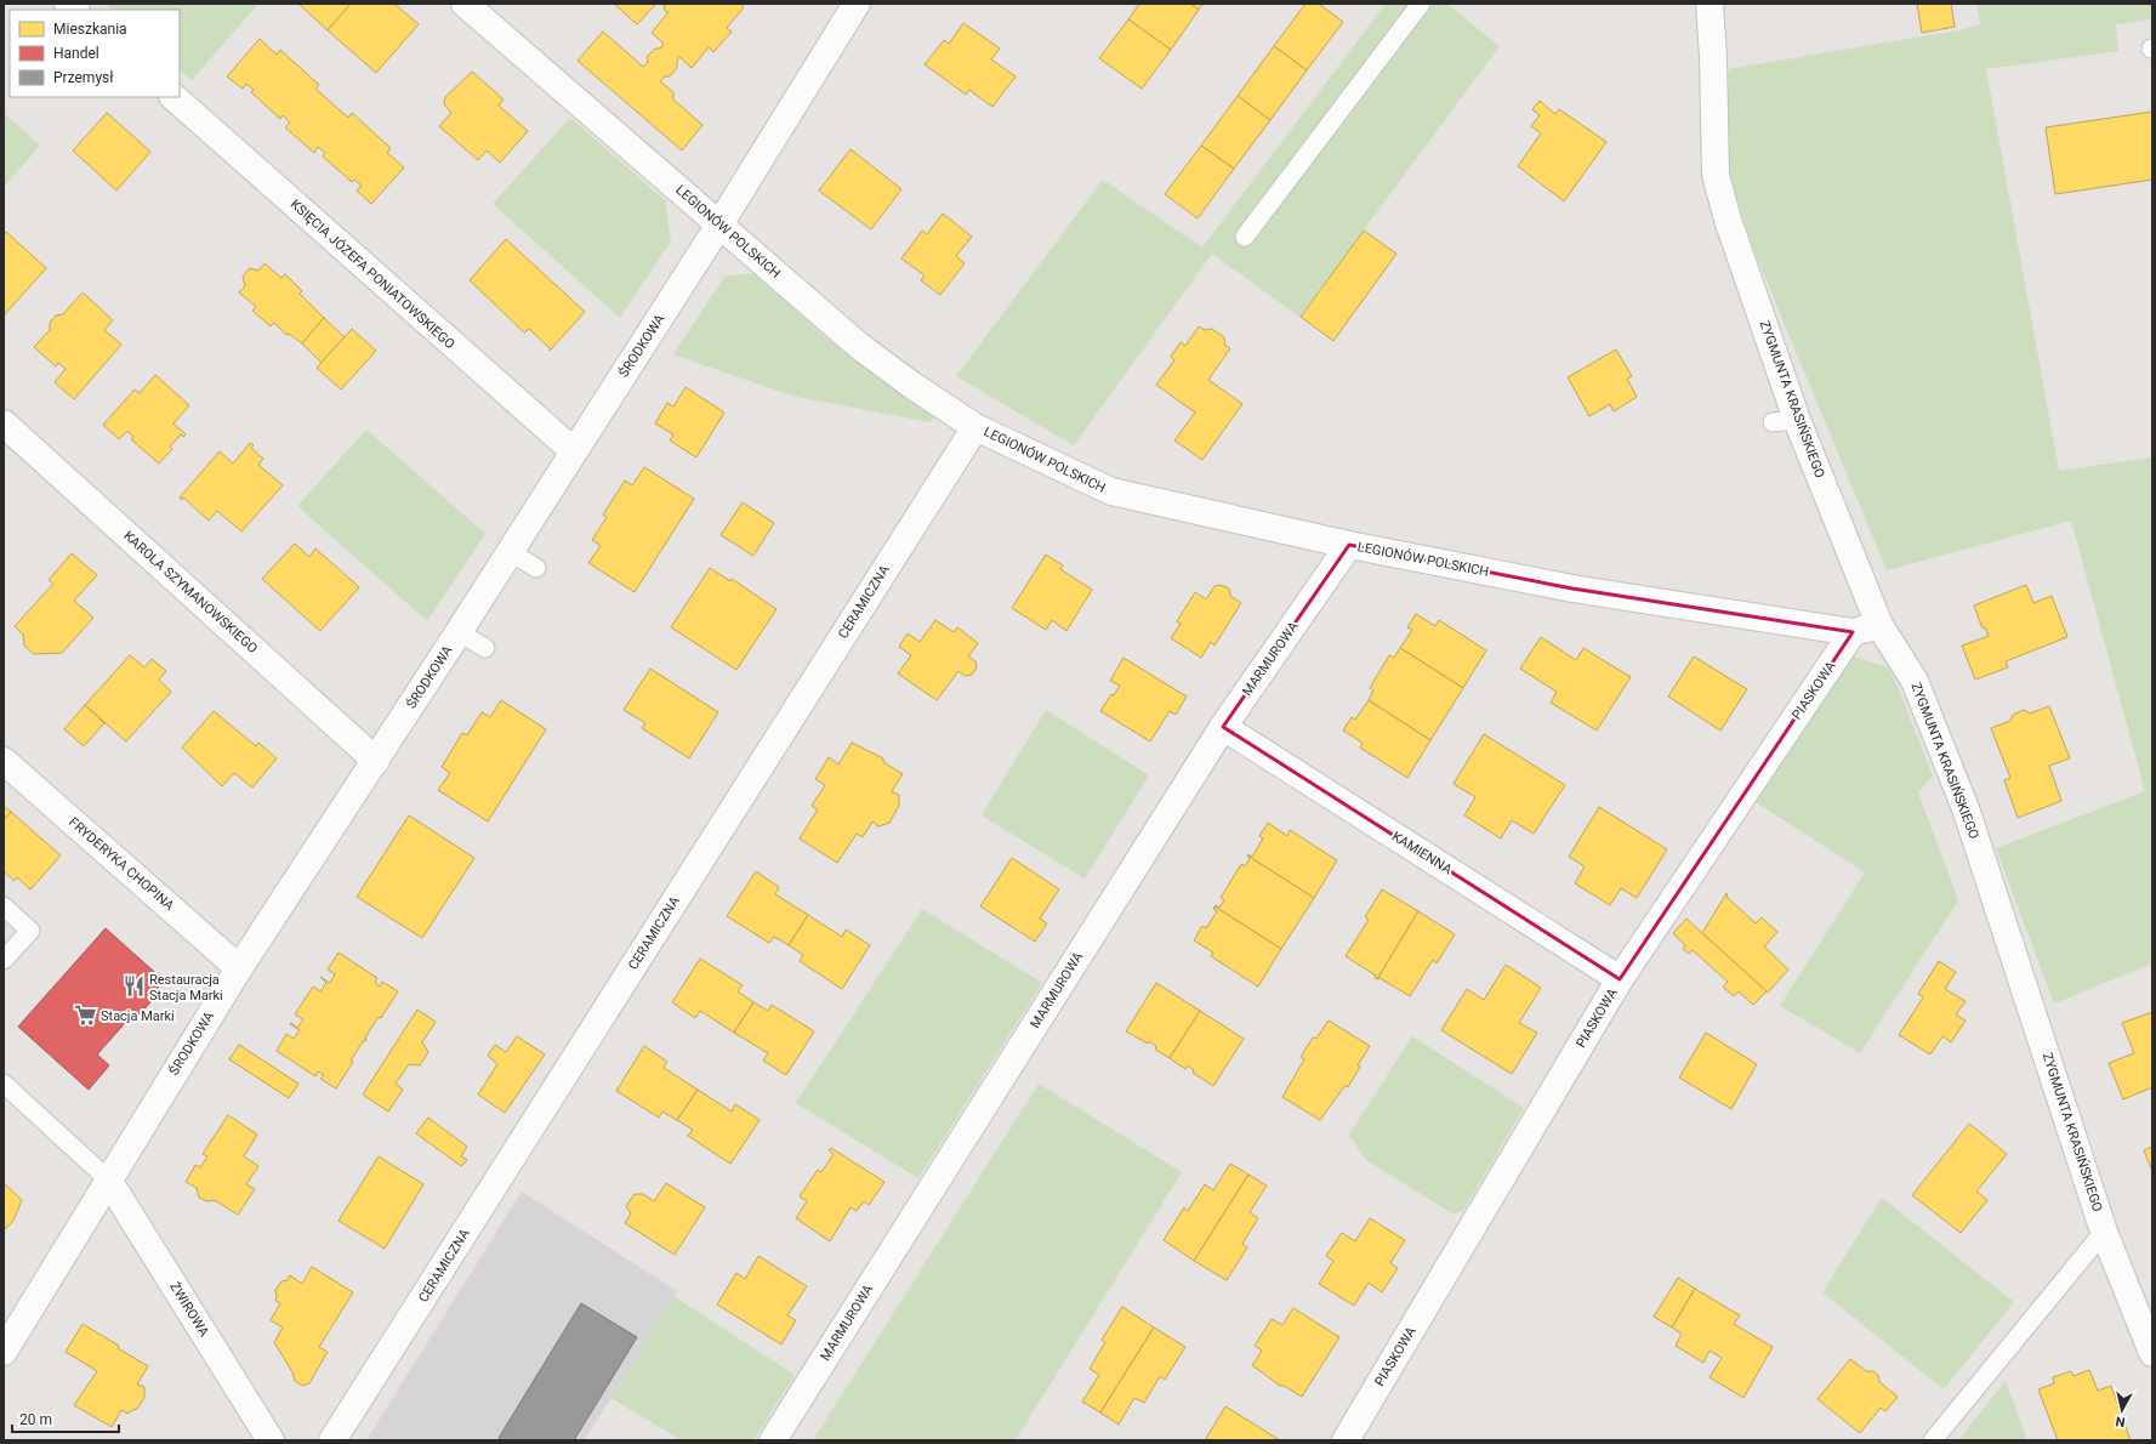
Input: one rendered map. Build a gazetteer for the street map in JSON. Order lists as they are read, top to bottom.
{
  "streets": {
    "street": [
      "LEGIONÓW POLSKICH",
      "KSIĘCIA JÓZEFA PONIATOWSKIEGO",
      "ŚRODKOWA",
      "ZYGMUNTA KRASIŃSKIEGO",
      "KAROLA SZYMANOWSKIEGO",
      "CERAMICZNA",
      "MARMUROWA",
      "PIASKOWA",
      "KAMIENNA",
      "FRYDERYKA CHOPINA",
      "ŻWIROWA"
    ]
  },
  "crossings": [
    ["LEGIONÓW POLSKICH", "ŚRODKOWA"],
    ["LEGIONÓW POLSKICH", "CERAMICZNA"],
    ["LEGIONÓW POLSKICH", "MARMUROWA"],
    ["LEGIONÓW POLSKICH", "PIASKOWA"],
    ["KSIĘCIA JÓZEFA PONIATOWSKIEGO", "ŚRODKOWA"],
    ["ŚRODKOWA", "KAROLA SZYMANOWSKIEGO"],
    ["ŚRODKOWA", "FRYDERYKA CHOPINA"],
    ["ŚRODKOWA", "ŻWIROWA"],
    ["MARMUROWA", "KAMIENNA"],
    ["PIASKOWA", "KAMIENNA"]
  ],
  "places": {
    "restaurant": ["Restauracja Stacja Marki"],
    "supermarket": ["Stacja Marki"]
  },
  "legend": ["Mieszkania", "Handel", "Przemysł"],
  "scale_bar": "20 m",
  "north": "bottom"
}
